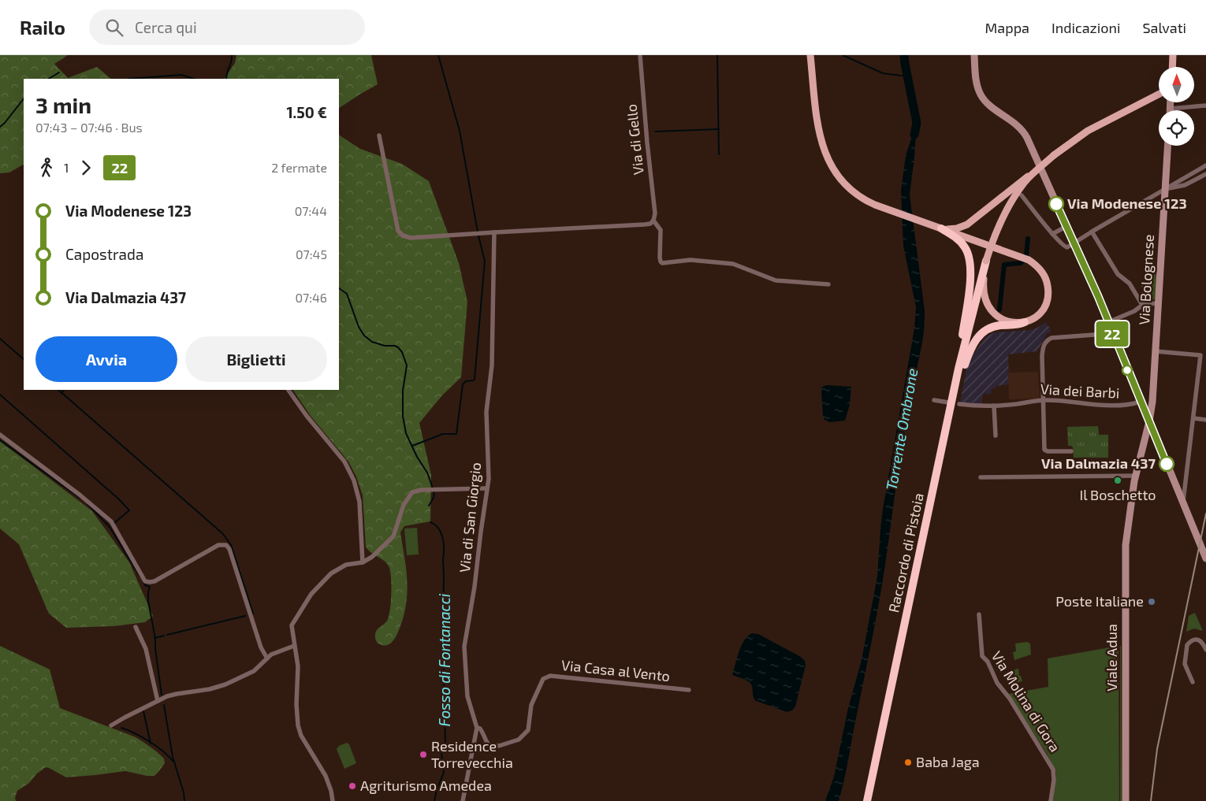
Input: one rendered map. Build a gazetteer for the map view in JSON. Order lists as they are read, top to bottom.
{
  "streets": {
    "highway": ["Raccordo di Pistoia"],
    "main road": ["Via Bolognese", "Viale Adua"],
    "street": [
      "Via di Gello",
      "Via dei Barbi",
      "Via di San Giorgio",
      "Via Casa al Vento",
      "Via Molina di Gora"
    ]
  },
  "crossings": [
    ["Via Bolognese", "Viale Adua"],
    ["Via di San Giorgio", "Via Casa al Vento"]
  ],
  "water": ["Torrente Ombrone", "Fosso di Fontanacci"],
  "places": [
    "Via Modenese 123",
    "Via Dalmazia 437",
    "Il Boschetto",
    "Poste Italiane",
    "Residence Torrevecchia",
    "Baba Jaga",
    "Agriturismo Amedea"
  ],
  "lines": ["bus line 22"],
  "north": "top",
  "page": {
    "header": "Railo",
    "search": "Cerca qui",
    "nav": ["Mappa", "Indicazioni", "Salvati"],
    "on_map": "22",
    "heading": ["3 min", "07:43 – 07:46 · Bus", "1.50 €"],
    "legs": ["1", "22", "2 fermate"],
    "list": [
      {
        "name": "Via Modenese 123",
        "value": "07:44"
      },
      {
        "name": "Capostrada",
        "value": "07:45"
      },
      {
        "name": "Via Dalmazia 437",
        "value": "07:46"
      }
    ],
    "buttons": ["Avvia", "Biglietti"]
  }
}
